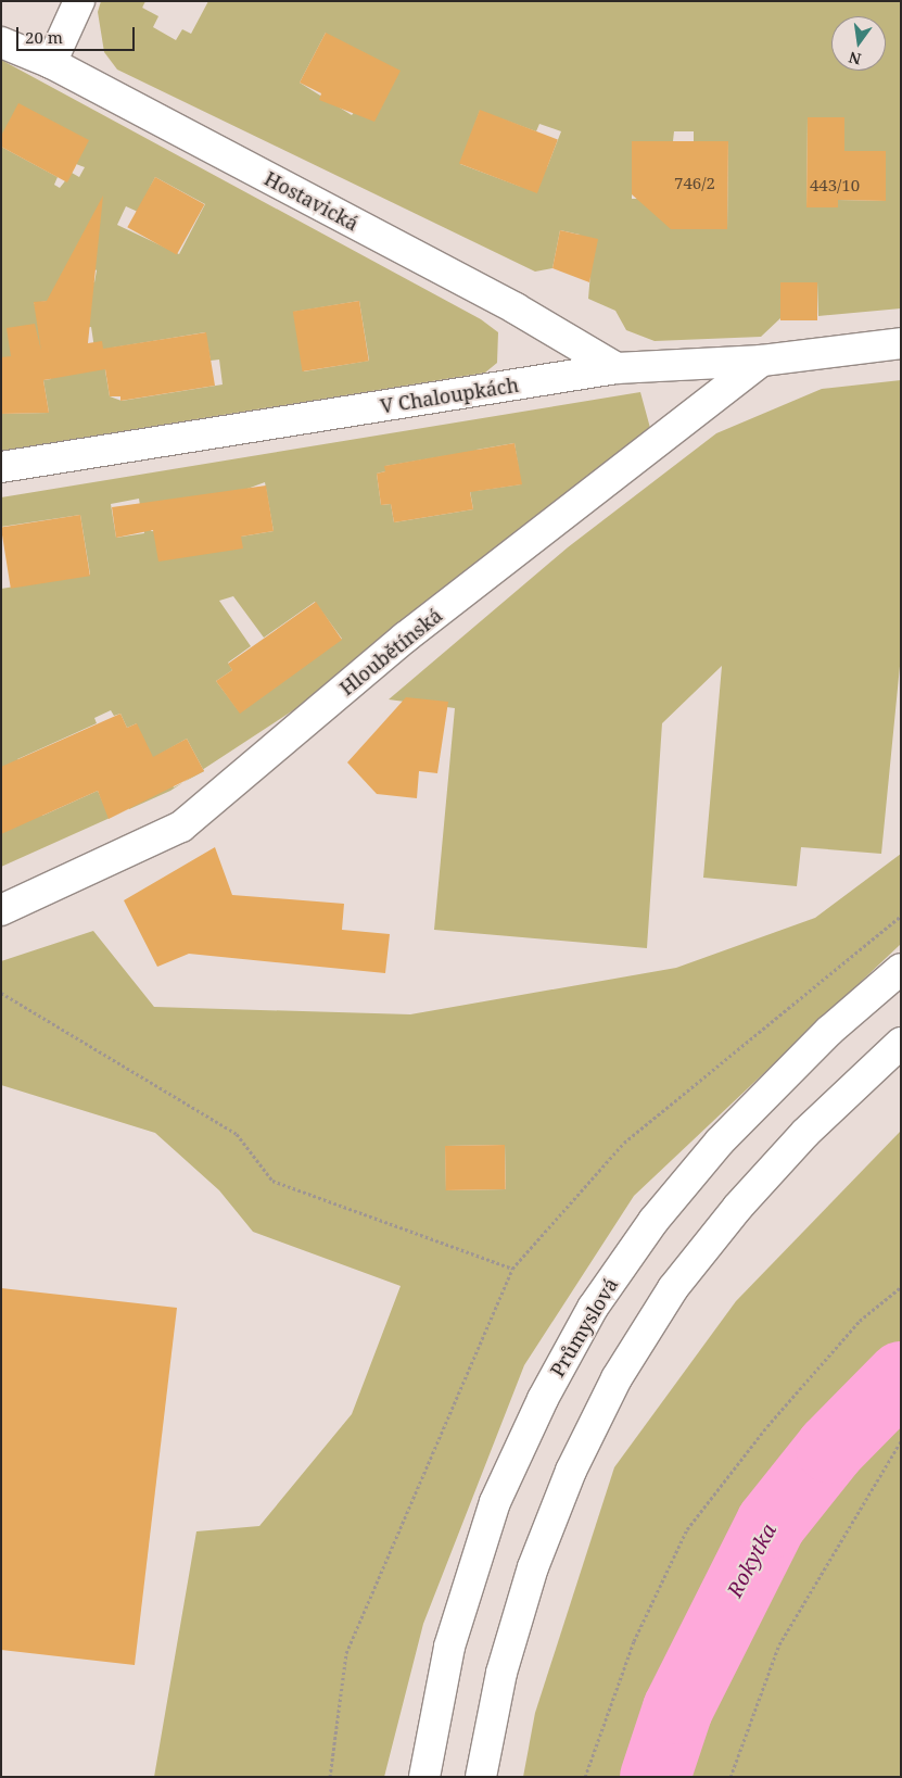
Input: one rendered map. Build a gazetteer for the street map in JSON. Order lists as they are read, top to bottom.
{
  "streets": {
    "street": [
      "Hostavická",
      "V Chaloupkách",
      "Hloubětínská",
      "Průmyslová"
    ]
  },
  "crossings": [
    ["Hostavická", "V Chaloupkách"],
    ["V Chaloupkách", "Hloubětínská"]
  ],
  "water": ["Rokytka"],
  "house_numbers": ["746/2", "443/10"],
  "scale_bar": "20 m",
  "north": "bottom"
}
